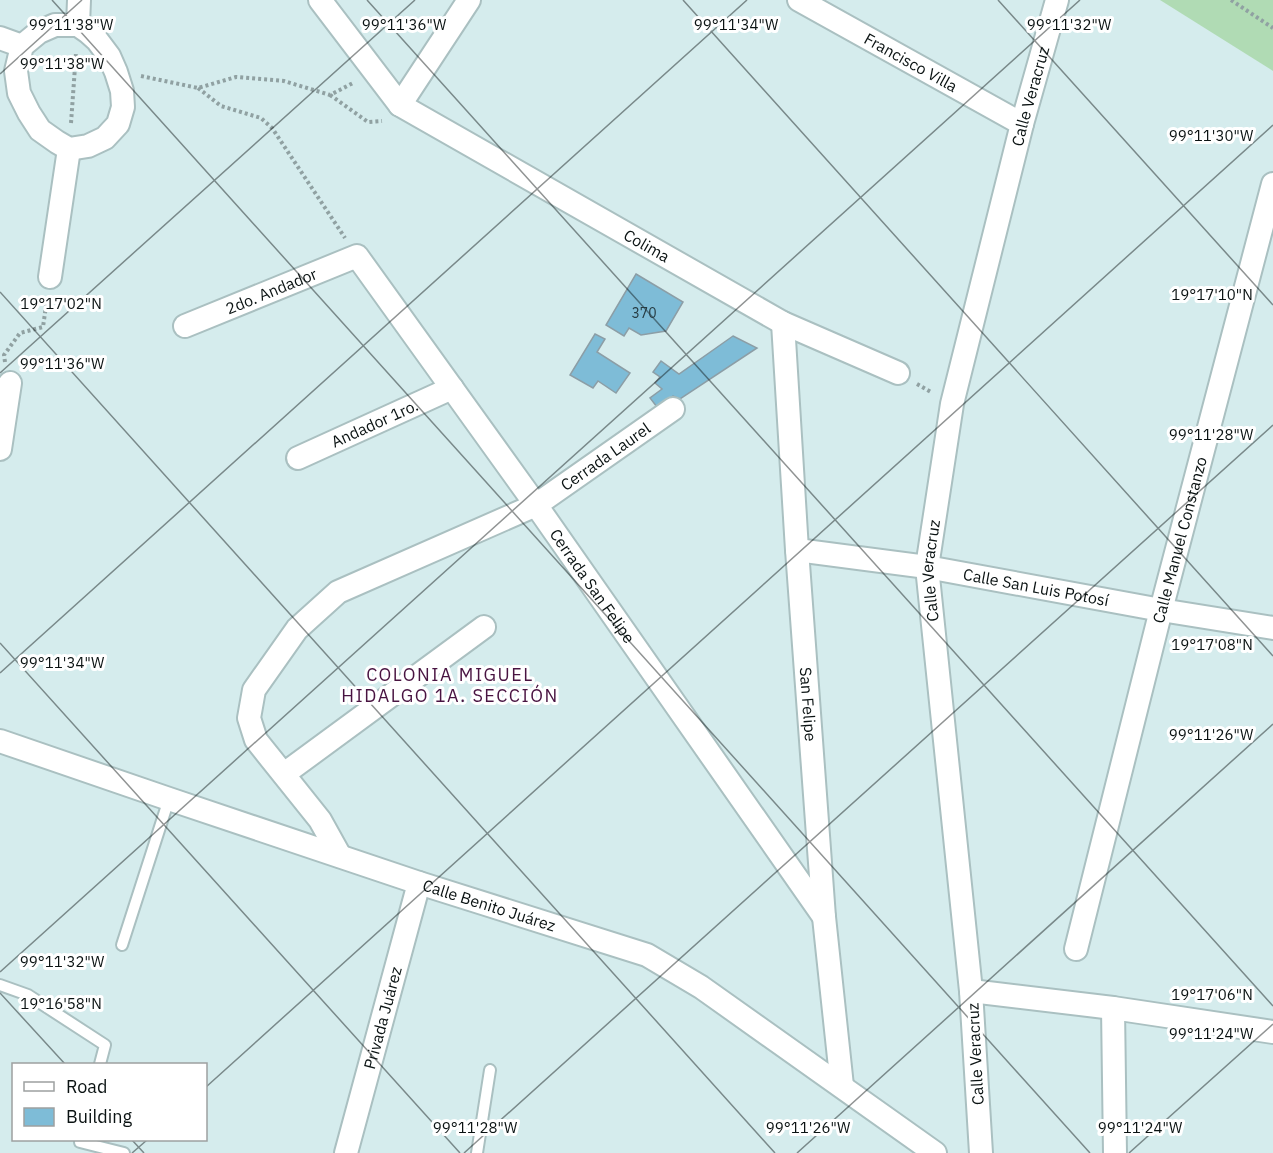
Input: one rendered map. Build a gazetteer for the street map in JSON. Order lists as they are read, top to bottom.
{
  "streets": {
    "street": [
      "Francisco Villa",
      "Calle Veracruz",
      "Colima",
      "2do. Andador",
      "Andador 1ro.",
      "Cerrada Laurel",
      "Calle Manuel Constanzo",
      "Cerrada San Felipe",
      "Calle San Luis Potosí",
      "San Felipe",
      "Calle Benito Juárez",
      "Privada Juárez"
    ]
  },
  "crossings": [
    ["Francisco Villa", "Calle Veracruz"],
    ["Calle Veracruz", "Calle San Luis Potosí"],
    ["Colima", "San Felipe"],
    ["2do. Andador", "Cerrada San Felipe"],
    ["Andador 1ro.", "Cerrada San Felipe"],
    ["Cerrada Laurel", "Cerrada San Felipe"],
    ["Cerrada Laurel", "Calle Benito Juárez"],
    ["Calle Manuel Constanzo", "Calle San Luis Potosí"],
    ["Cerrada San Felipe", "San Felipe"],
    ["Calle San Luis Potosí", "San Felipe"],
    ["San Felipe", "Calle Benito Juárez"],
    ["Calle Benito Juárez", "Privada Juárez"]
  ],
  "districts": ["COLONIA MIGUEL HIDALGO 1A. SECCIÓN"],
  "house_numbers": ["370"],
  "legend": ["Road", "Building"],
  "coordinates": [
    "99°11'32\"W",
    "99°11'38\"W",
    "99°11'36\"W",
    "99°11'34\"W",
    "99°11'30\"W",
    "19°17'10\"N",
    "19°17'02\"N",
    "99°11'28\"W",
    "19°17'08\"N",
    "99°11'26\"W",
    "19°17'06\"N",
    "19°16'58\"N",
    "99°11'24\"W"
  ]
}
